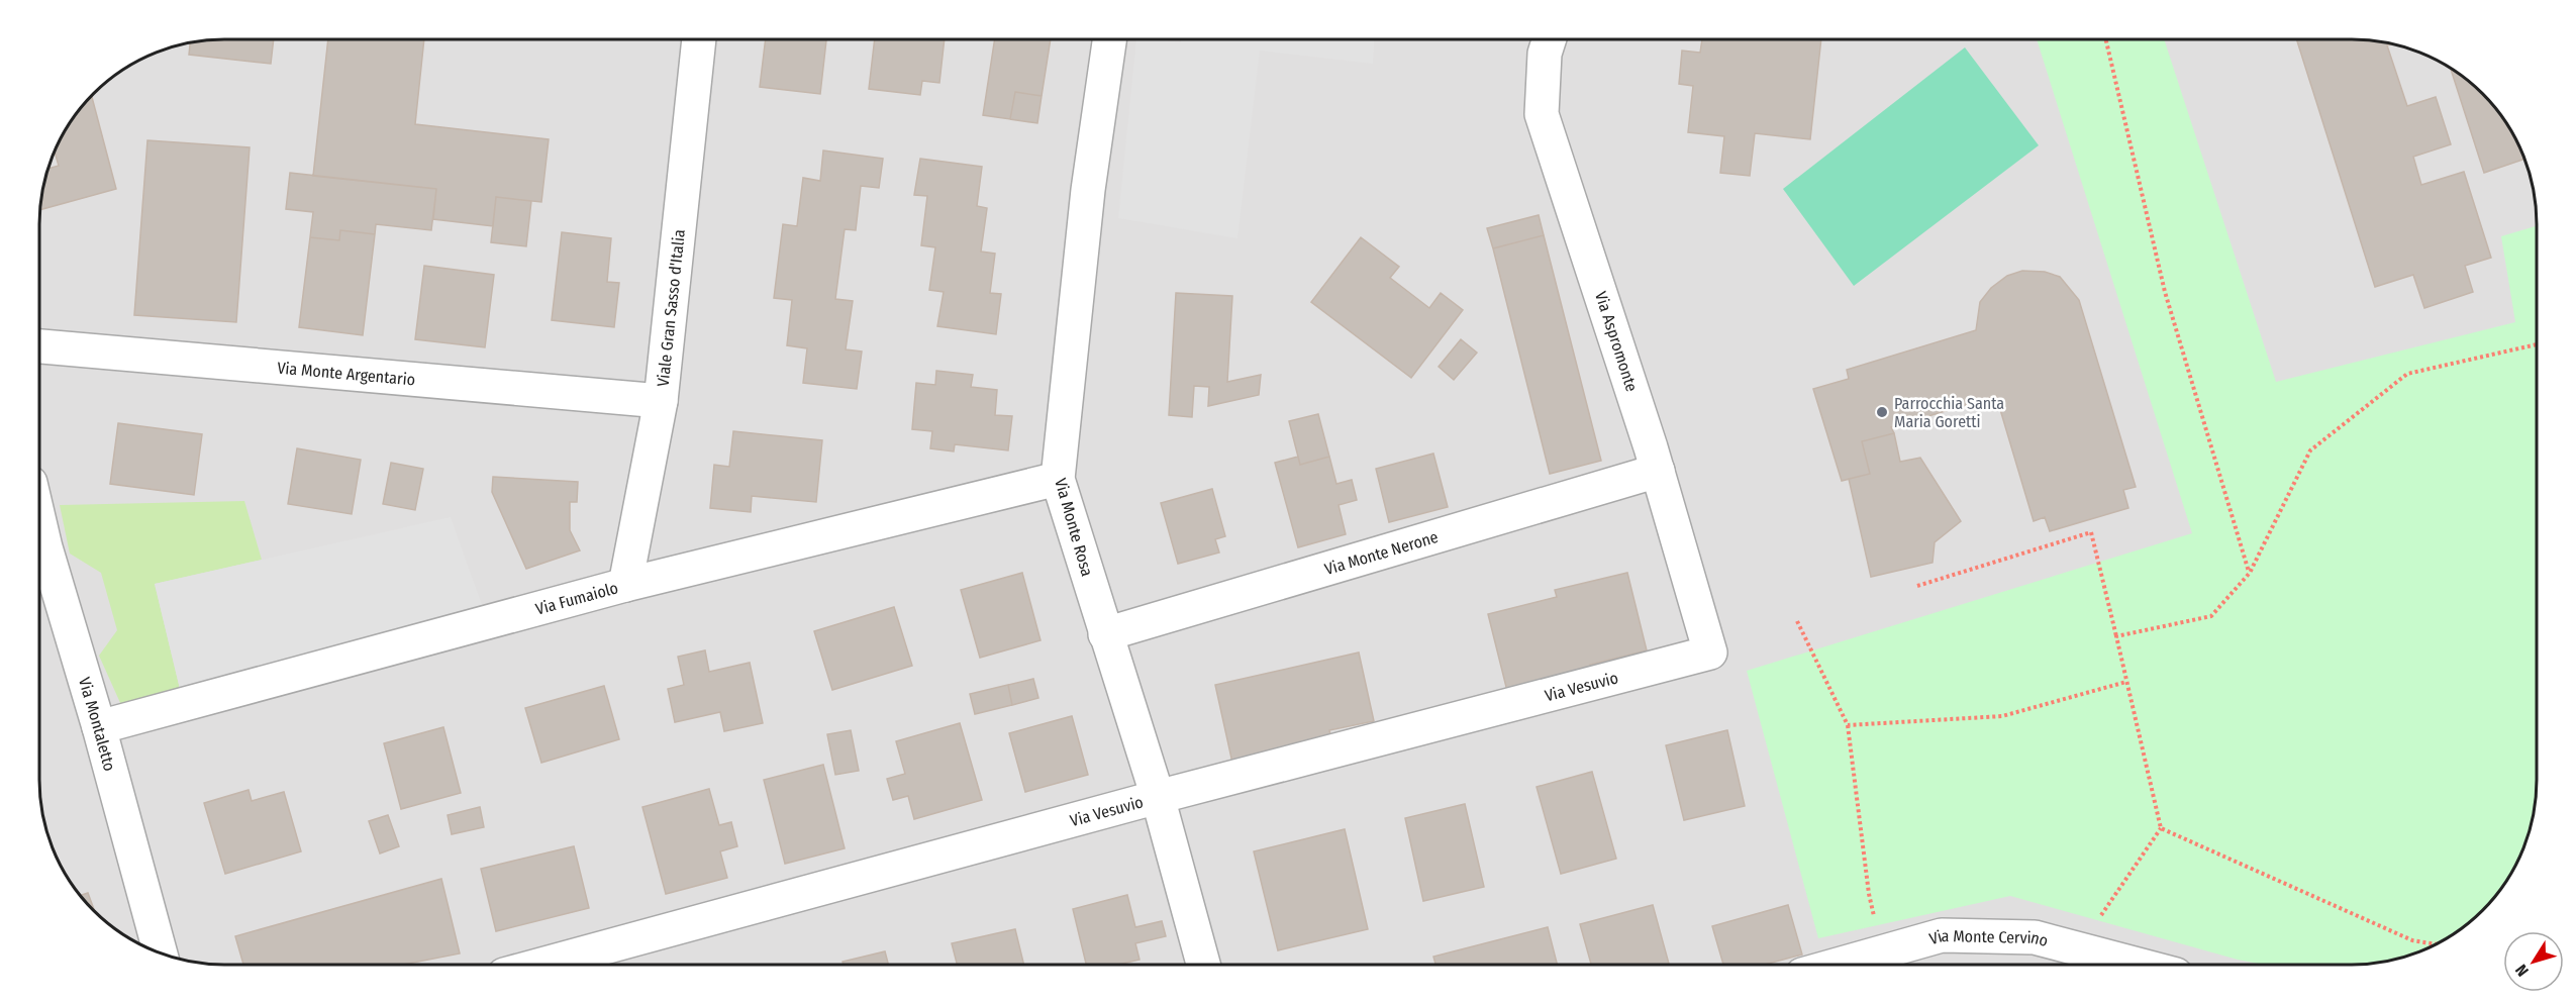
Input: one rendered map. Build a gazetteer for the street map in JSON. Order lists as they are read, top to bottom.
{
  "streets": {
    "street": [
      "Viale Gran Sasso d'Italia",
      "Via Aspromonte",
      "Via Monte Argentario",
      "Via Monte Rosa",
      "Via Monte Nerone",
      "Via Fumaiolo",
      "Via Vesuvio",
      "Via Montaletto",
      "Via Monte Cervino"
    ]
  },
  "crossings": [
    ["Viale Gran Sasso d'Italia", "Via Monte Argentario"],
    ["Viale Gran Sasso d'Italia", "Via Fumaiolo"],
    ["Via Aspromonte", "Via Monte Nerone"],
    ["Via Aspromonte", "Via Vesuvio"],
    ["Via Monte Rosa", "Via Monte Nerone"],
    ["Via Monte Rosa", "Via Fumaiolo"],
    ["Via Monte Rosa", "Via Vesuvio"],
    ["Via Fumaiolo", "Via Montaletto"]
  ],
  "places": ["Parrocchia Santa Maria Goretti"],
  "north": "bottom left"
}
